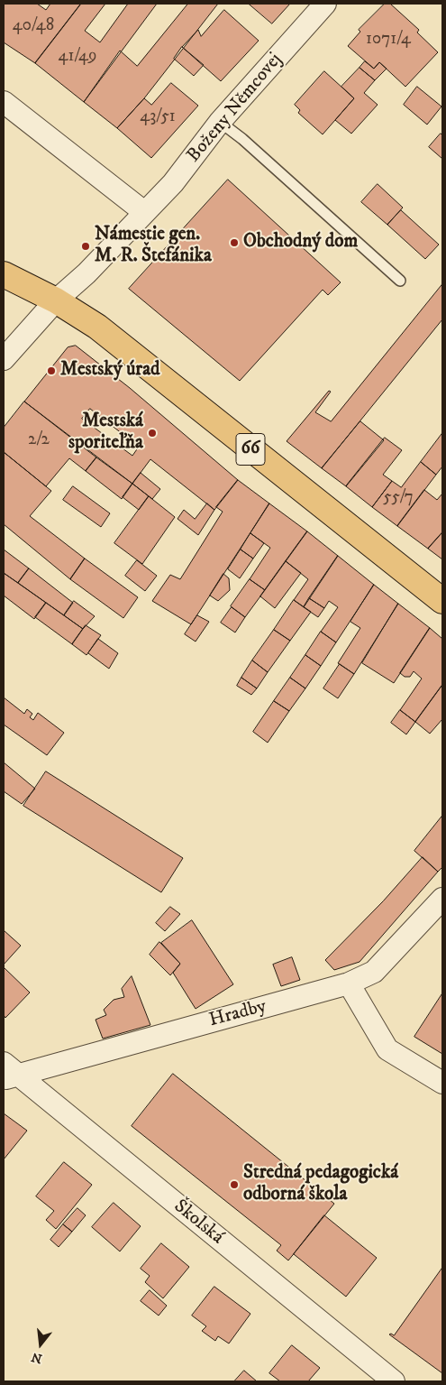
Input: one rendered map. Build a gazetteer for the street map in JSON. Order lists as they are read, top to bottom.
{
  "streets": {
    "main road": ["66"],
    "street": ["Boženy Němcovej", "Hradby", "Školská"]
  },
  "crossings": [
    ["Hradby", "Školská"]
  ],
  "places": [
    "Obchodný dom",
    "Námestie gen. M. R. Štefánika",
    "Mestský úrad",
    "Mestská sporiteľňa",
    "Stredná pedagogická odborná škola"
  ],
  "house_numbers": [
    "40/48",
    "1071/4",
    "41/49",
    "43/51",
    "2/2",
    "55/7"
  ],
  "north": "bottom"
}
